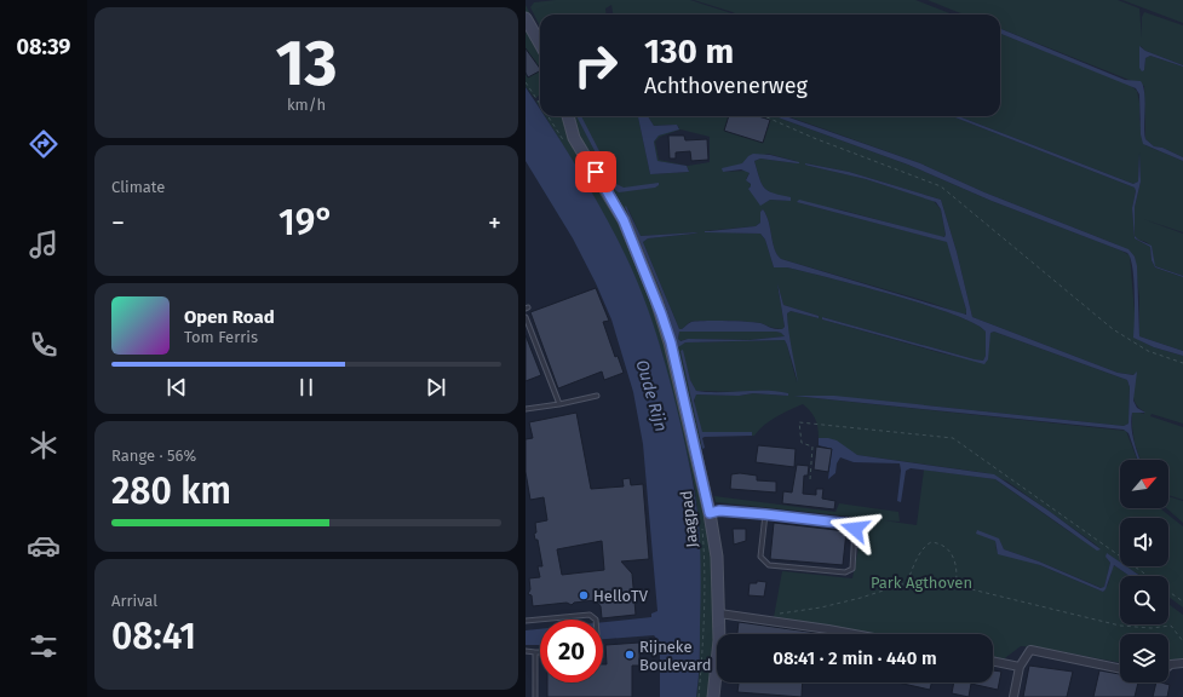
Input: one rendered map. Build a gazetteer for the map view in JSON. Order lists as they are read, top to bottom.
{
  "streets": {
    "path": ["Jaagpad"]
  },
  "water": ["Oude Rijn"],
  "parks": ["Park Agthoven"],
  "places": ["HelloTV", "Rijneke Boulevard"],
  "north": "top right",
  "page": {
    "tabs": "08:39",
    "tile": [
      ["13", "km/h"],
      "Climate",
      ["Range · 56%", "280 km"],
      ["Arrival", "08:41"]
    ],
    "turn": ["130 m", "Achthovenerweg"],
    "heat": ["−", "19°", "+"],
    "song": ["Open Road", "Tom Ferris"],
    "limit": "20",
    "trip": "08:41 · 2 min · 440 m"
  }
}
